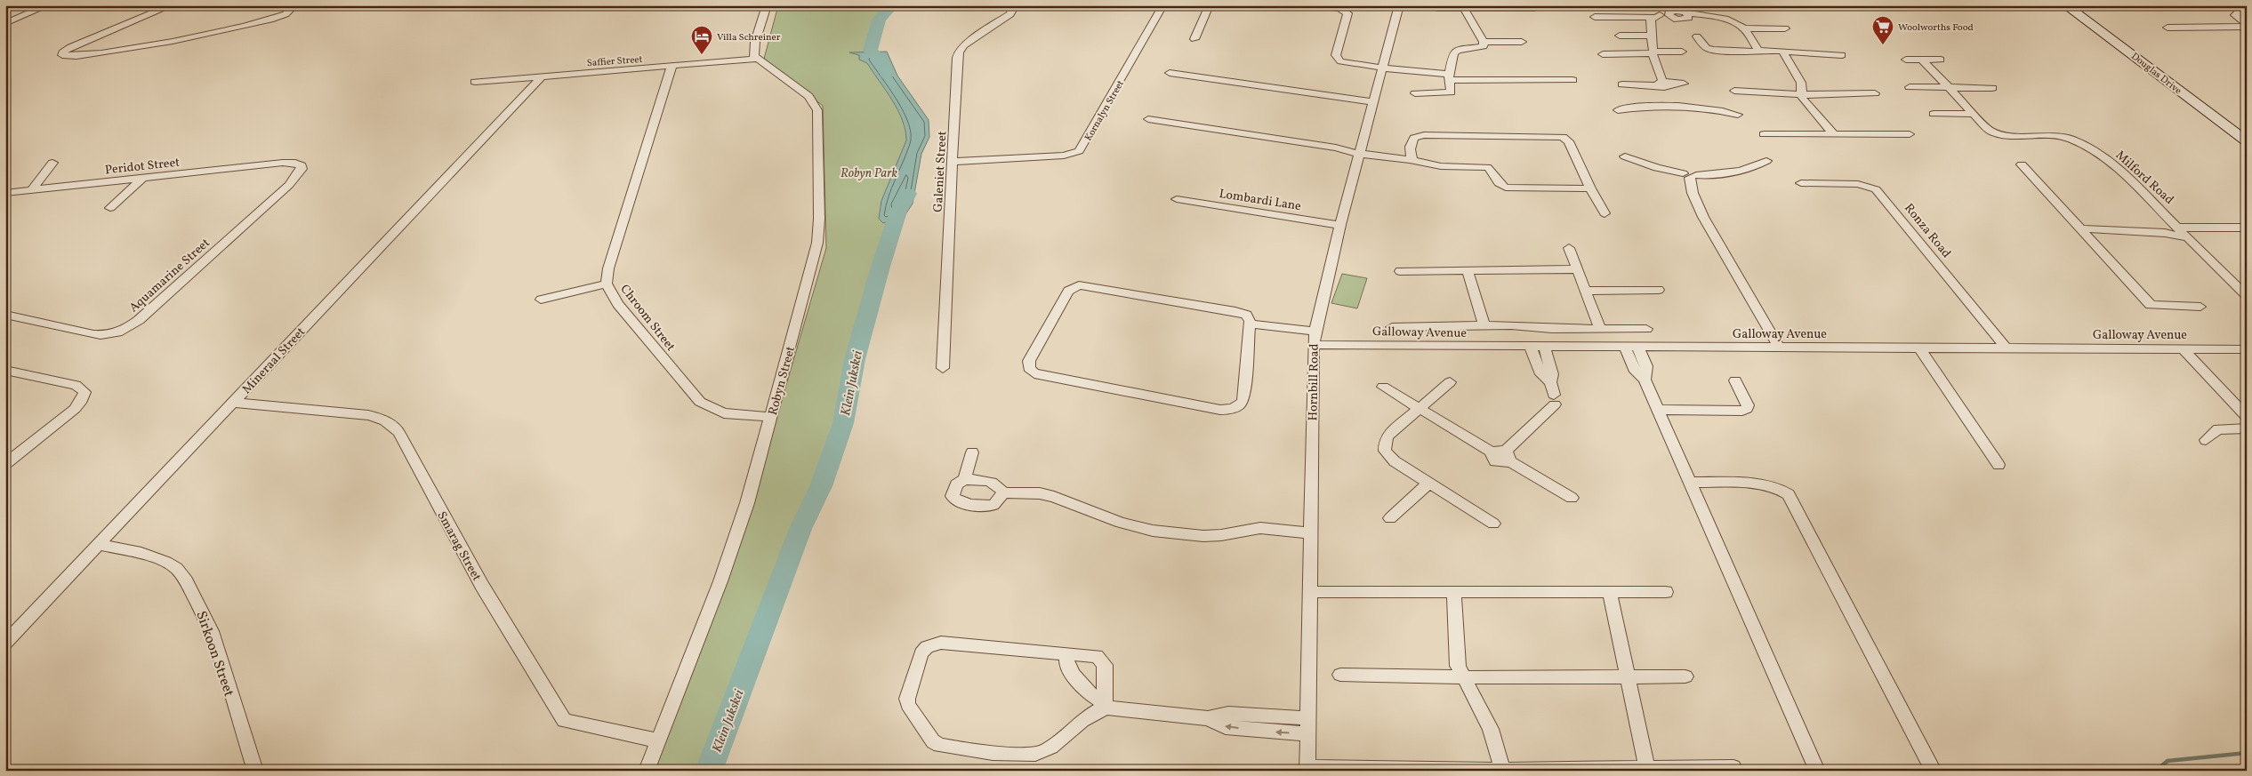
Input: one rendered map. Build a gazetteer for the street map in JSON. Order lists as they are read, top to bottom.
{
  "streets": {
    "street": [
      "Saffier Street",
      "Douglas Drive",
      "Kornalyn Street",
      "Peridot Street",
      "Galeniet Street",
      "Milford Road",
      "Lombardi Lane",
      "Ronza Road",
      "Aquamarine Street",
      "Chroom Street",
      "Galloway Avenue",
      "Mineraal Street",
      "Robyn Street",
      "Hornbill Road",
      "Smarag Street",
      "Sirkoon Street"
    ]
  },
  "crossings": [
    ["Saffier Street", "Chroom Street"],
    ["Saffier Street", "Mineraal Street"],
    ["Saffier Street", "Robyn Street"],
    ["Kornalyn Street", "Galeniet Street"],
    ["Peridot Street", "Aquamarine Street"],
    ["Lombardi Lane", "Hornbill Road"],
    ["Ronza Road", "Galloway Avenue"],
    ["Chroom Street", "Robyn Street"],
    ["Galloway Avenue", "Hornbill Road"],
    ["Mineraal Street", "Smarag Street"],
    ["Mineraal Street", "Sirkoon Street"],
    ["Robyn Street", "Smarag Street"]
  ],
  "water": ["Klein Jukskei"],
  "parks": ["Robyn Park"],
  "places": {
    "supermarket": ["Woolworths Food"],
    "hotel": ["Villa Schreiner"]
  }
}
